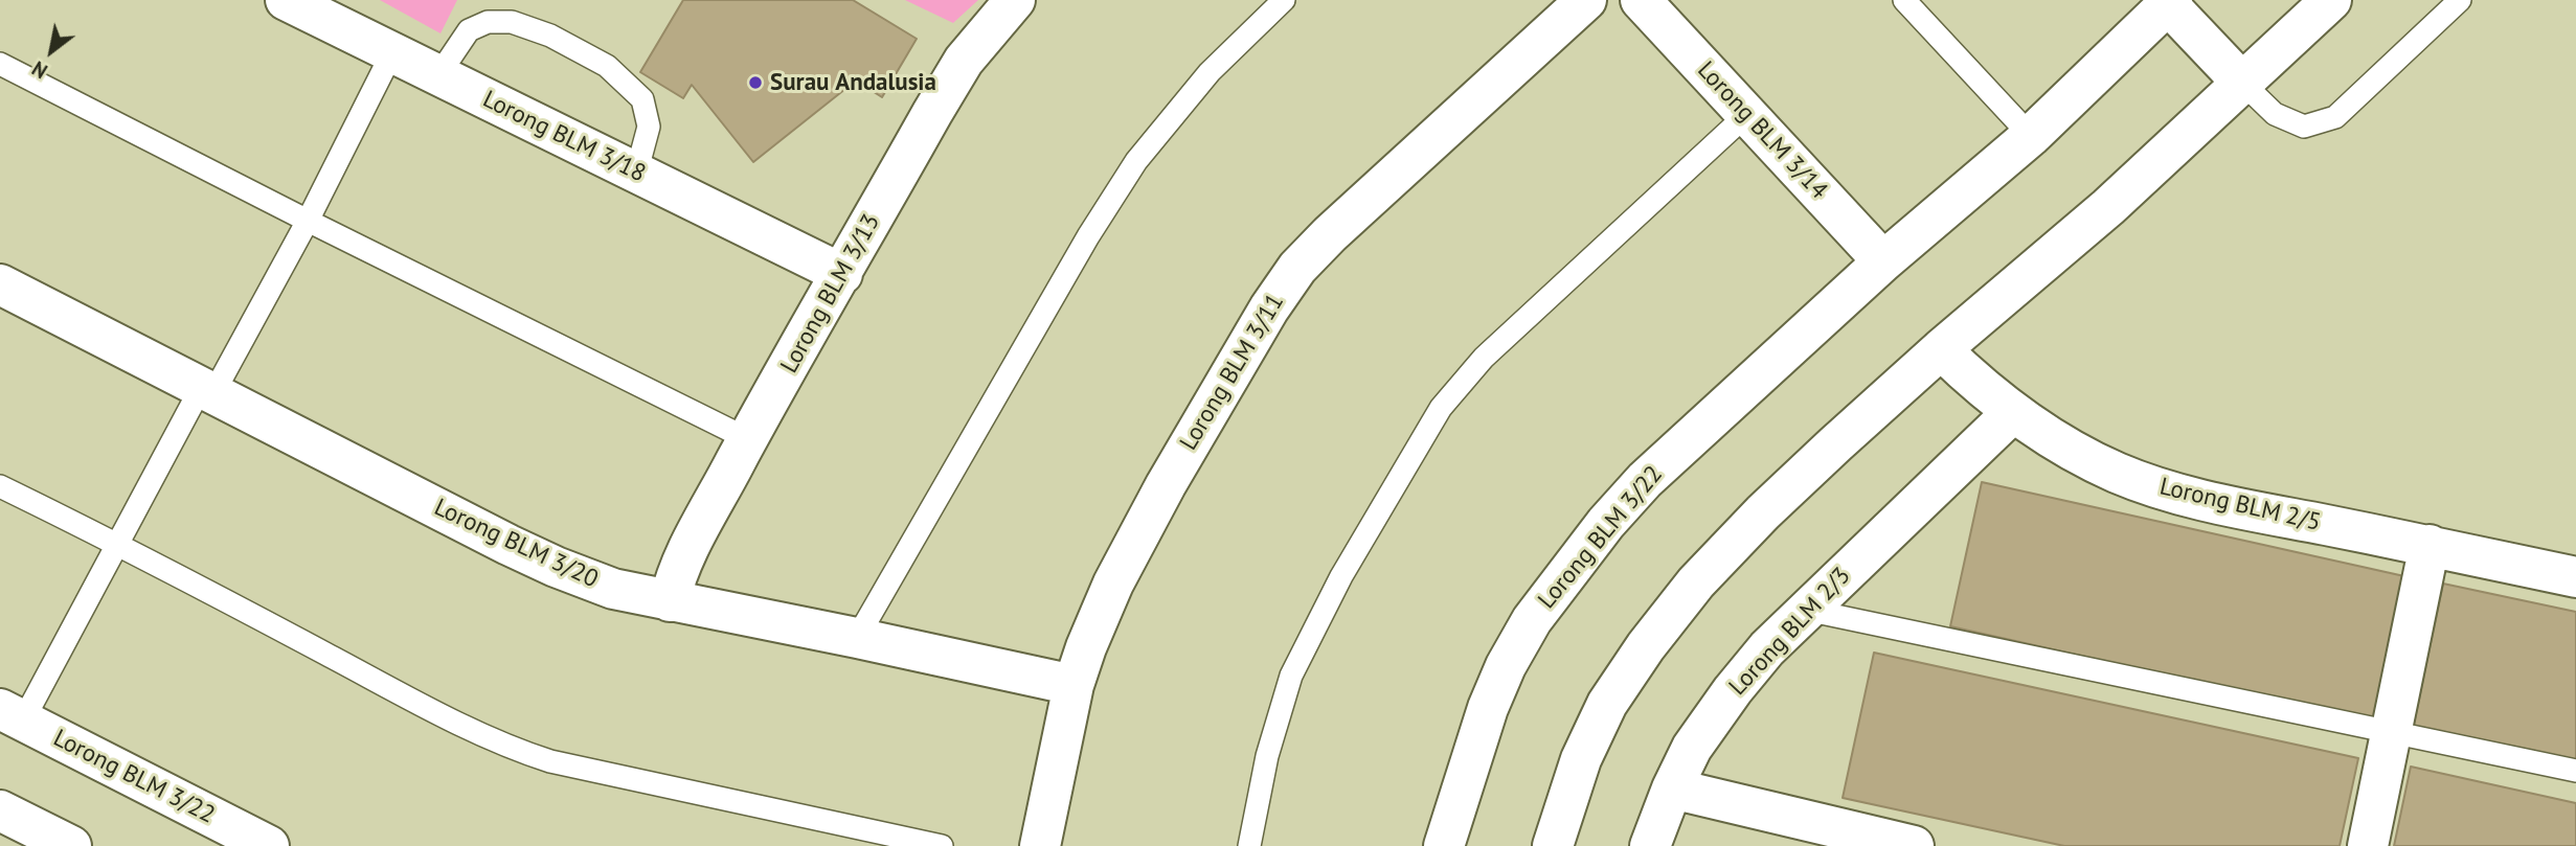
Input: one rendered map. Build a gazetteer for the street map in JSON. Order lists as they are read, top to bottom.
{
  "streets": {
    "street": [
      "Lorong BLM 3/14",
      "Lorong BLM 3/18",
      "Lorong BLM 3/13",
      "Lorong BLM 3/11",
      "Lorong BLM 2/5",
      "Lorong BLM 3/22",
      "Lorong BLM 3/20",
      "Lorong BLM 2/3"
    ]
  },
  "crossings": [
    ["Lorong BLM 3/14", "Lorong BLM 3/22"],
    ["Lorong BLM 3/18", "Lorong BLM 3/13"],
    ["Lorong BLM 3/13", "Lorong BLM 3/20"],
    ["Lorong BLM 3/11", "Lorong BLM 3/20"],
    ["Lorong BLM 2/5", "Lorong BLM 2/3"]
  ],
  "places": ["Surau Andalusia"],
  "north": "bottom left"
}
